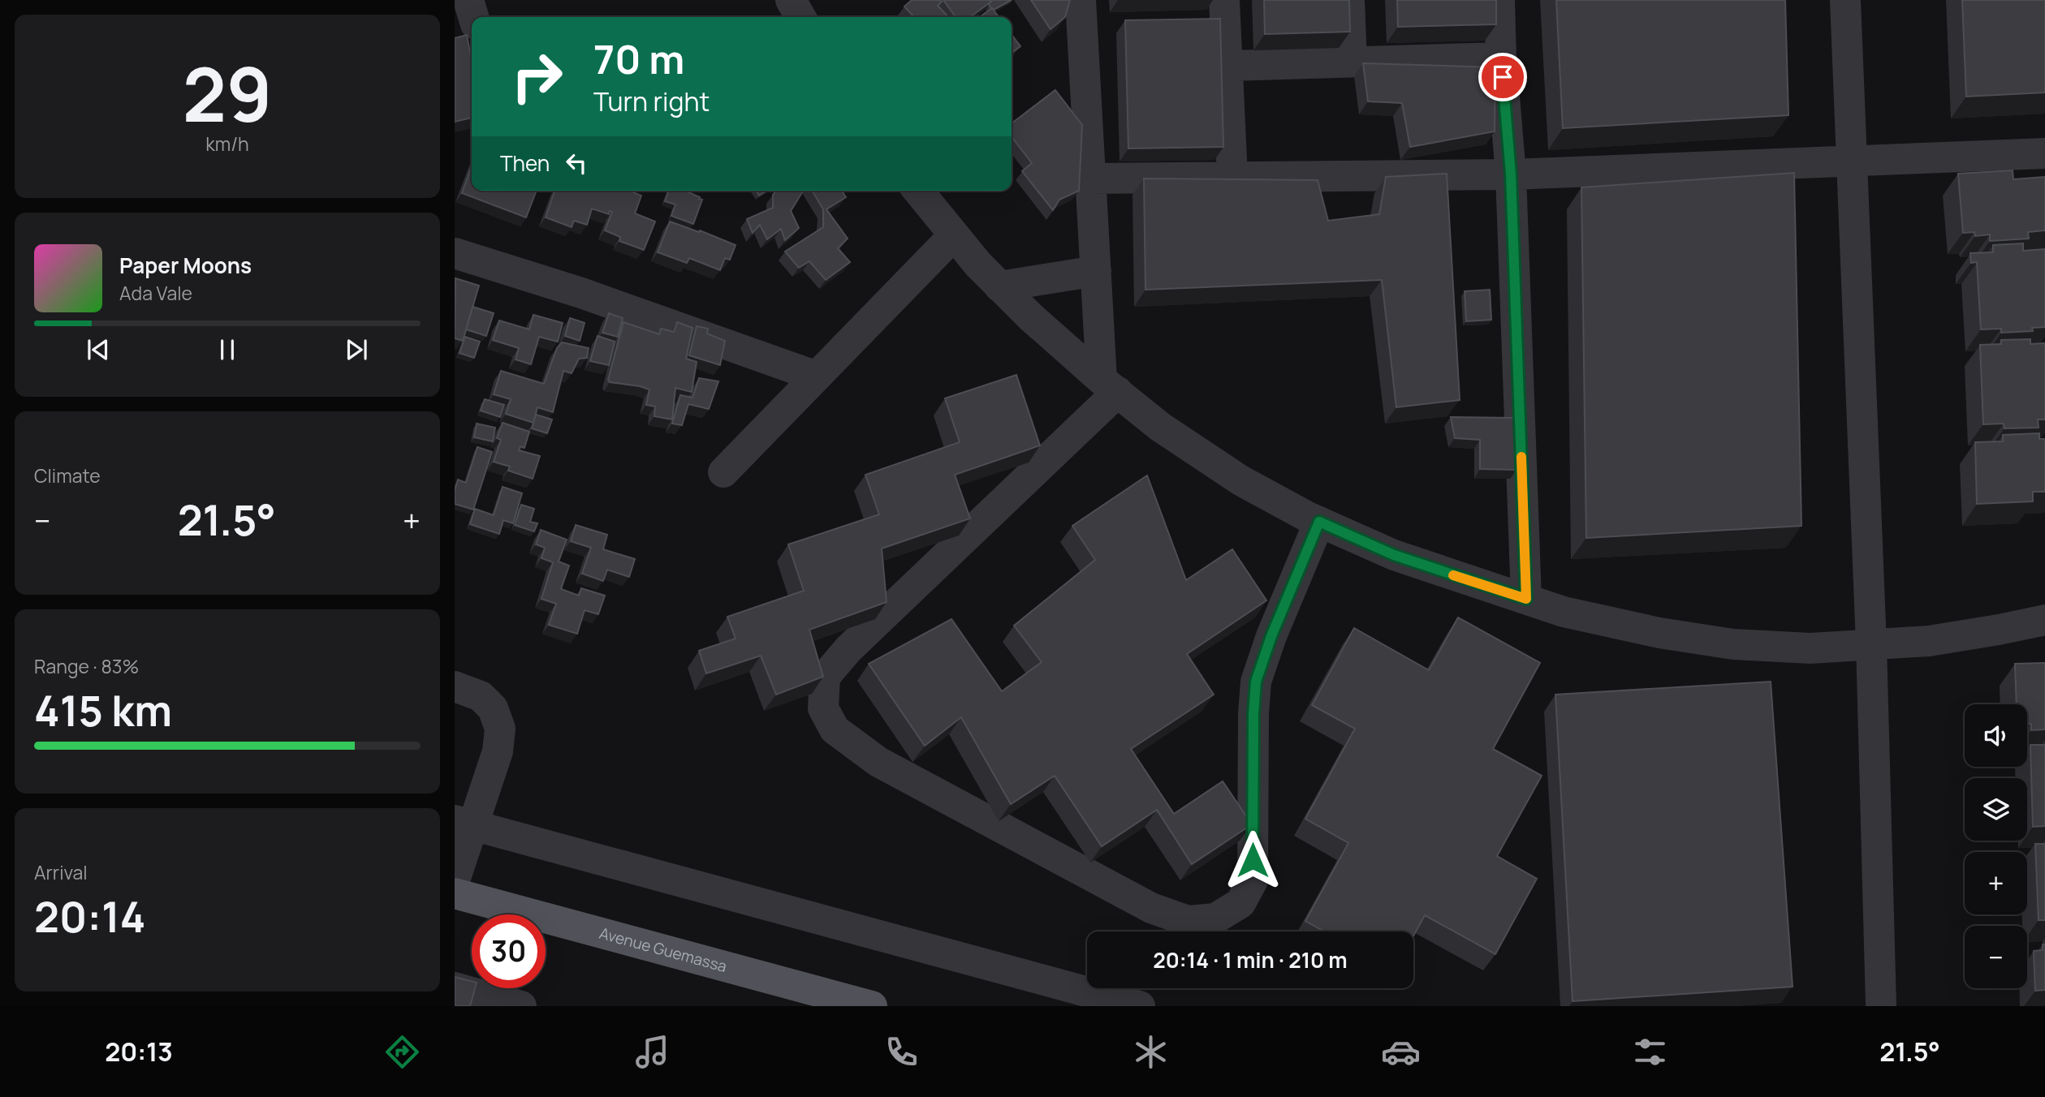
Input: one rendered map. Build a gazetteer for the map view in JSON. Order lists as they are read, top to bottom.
{
  "streets": {
    "main road": ["Avenue Guemassa"]
  },
  "page": {
    "tile": [
      ["29", "km/h"],
      "Climate",
      ["Range · 83%", "415 km"],
      ["Arrival", "20:14"]
    ],
    "turn": ["70 m", "Turn right"],
    "then": "Then",
    "song": ["Paper Moons", "Ada Vale"],
    "heat": ["−", "21.5°", "+"],
    "map_buttons": ["+", "−"],
    "limit": "30",
    "trip": "20:14 · 1 min · 210 m",
    "tabs": ["20:13", "21.5°"]
  }
}
